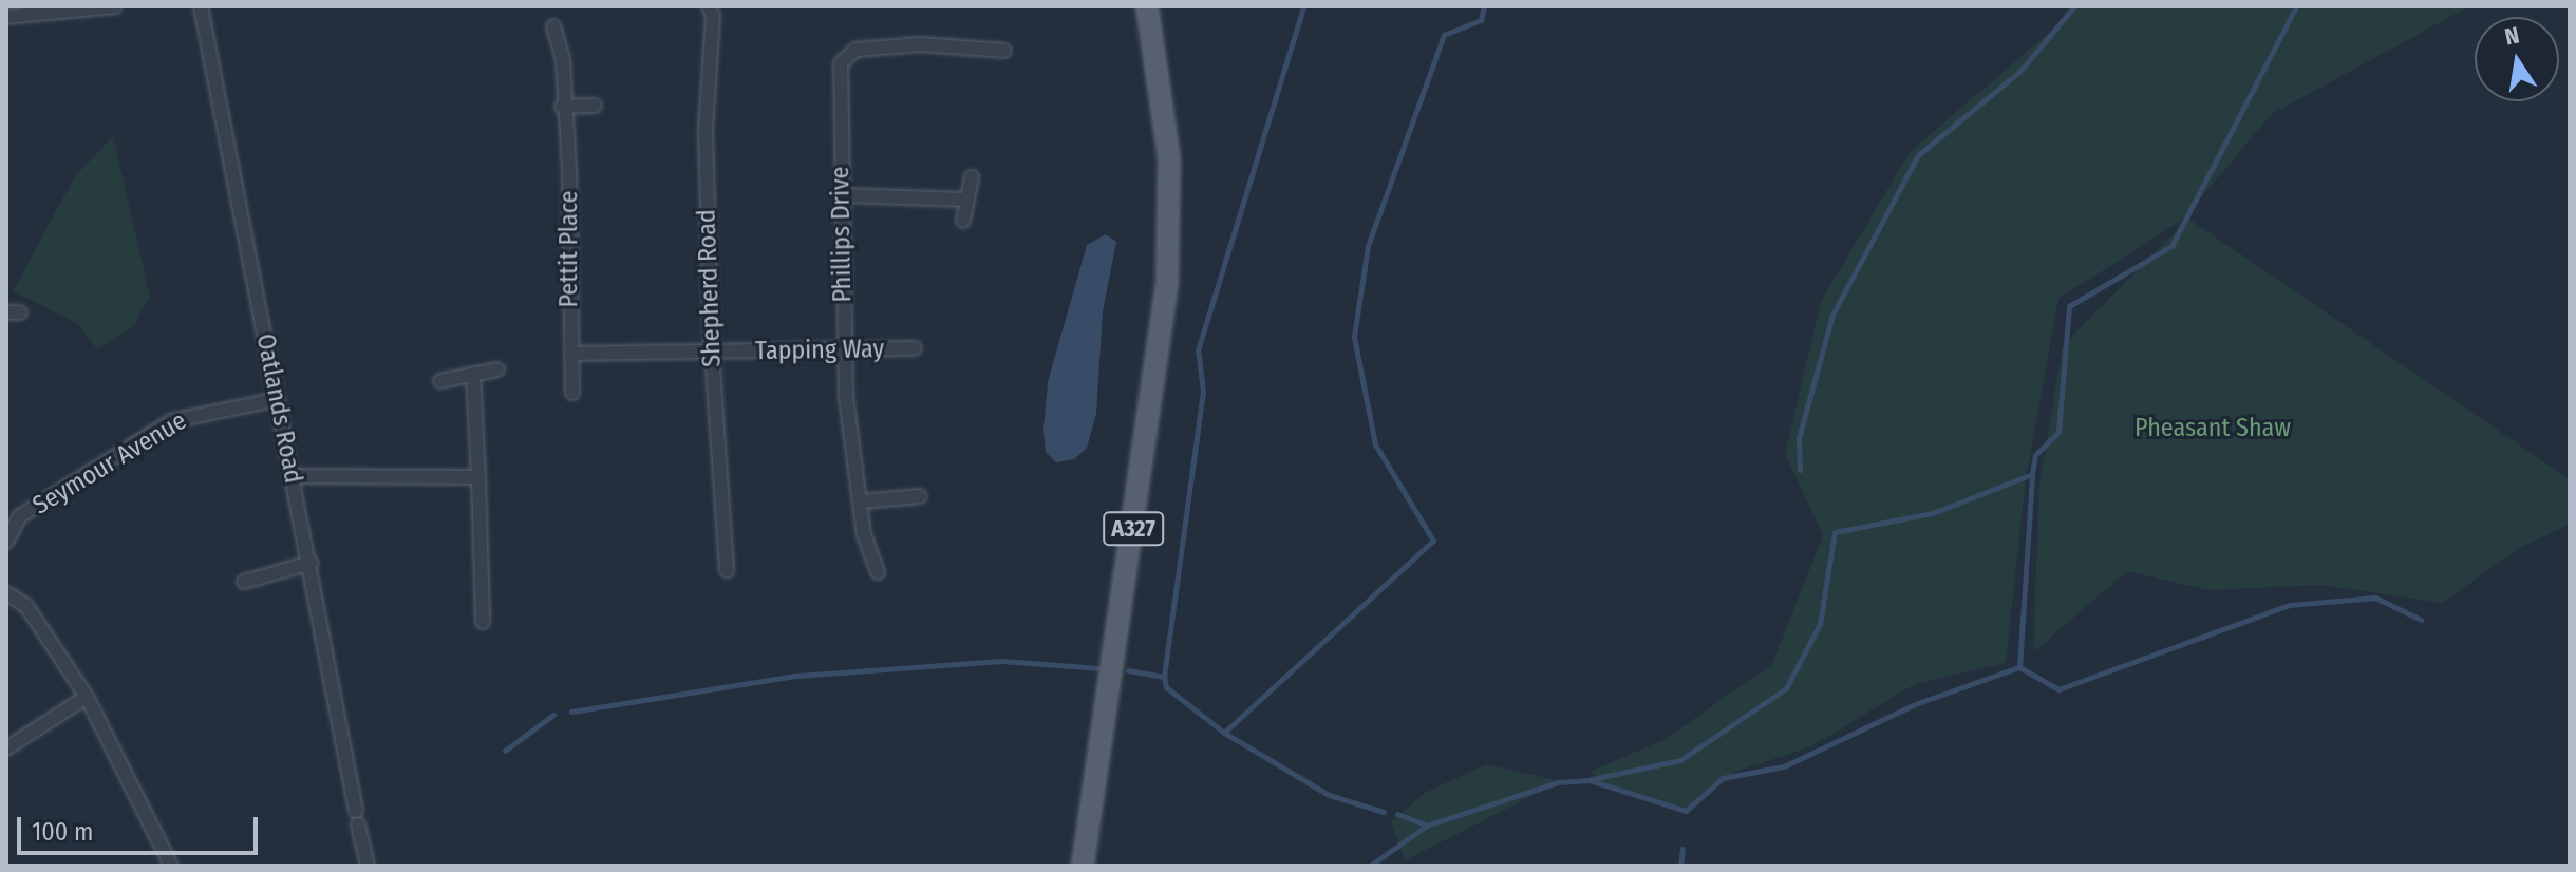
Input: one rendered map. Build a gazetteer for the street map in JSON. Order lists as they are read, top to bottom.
{
  "streets": {
    "main road": ["A327"],
    "street": [
      "Phillips Drive",
      "Pettit Place",
      "Shepherd Road",
      "Tapping Way",
      "Oatlands Road",
      "Seymour Avenue"
    ]
  },
  "crossings": [
    ["Phillips Drive", "Tapping Way"],
    ["Pettit Place", "Tapping Way"],
    ["Shepherd Road", "Tapping Way"],
    ["Oatlands Road", "Seymour Avenue"]
  ],
  "parks": ["Pheasant Shaw"],
  "scale_bar": "100 m",
  "north": "top"
}
